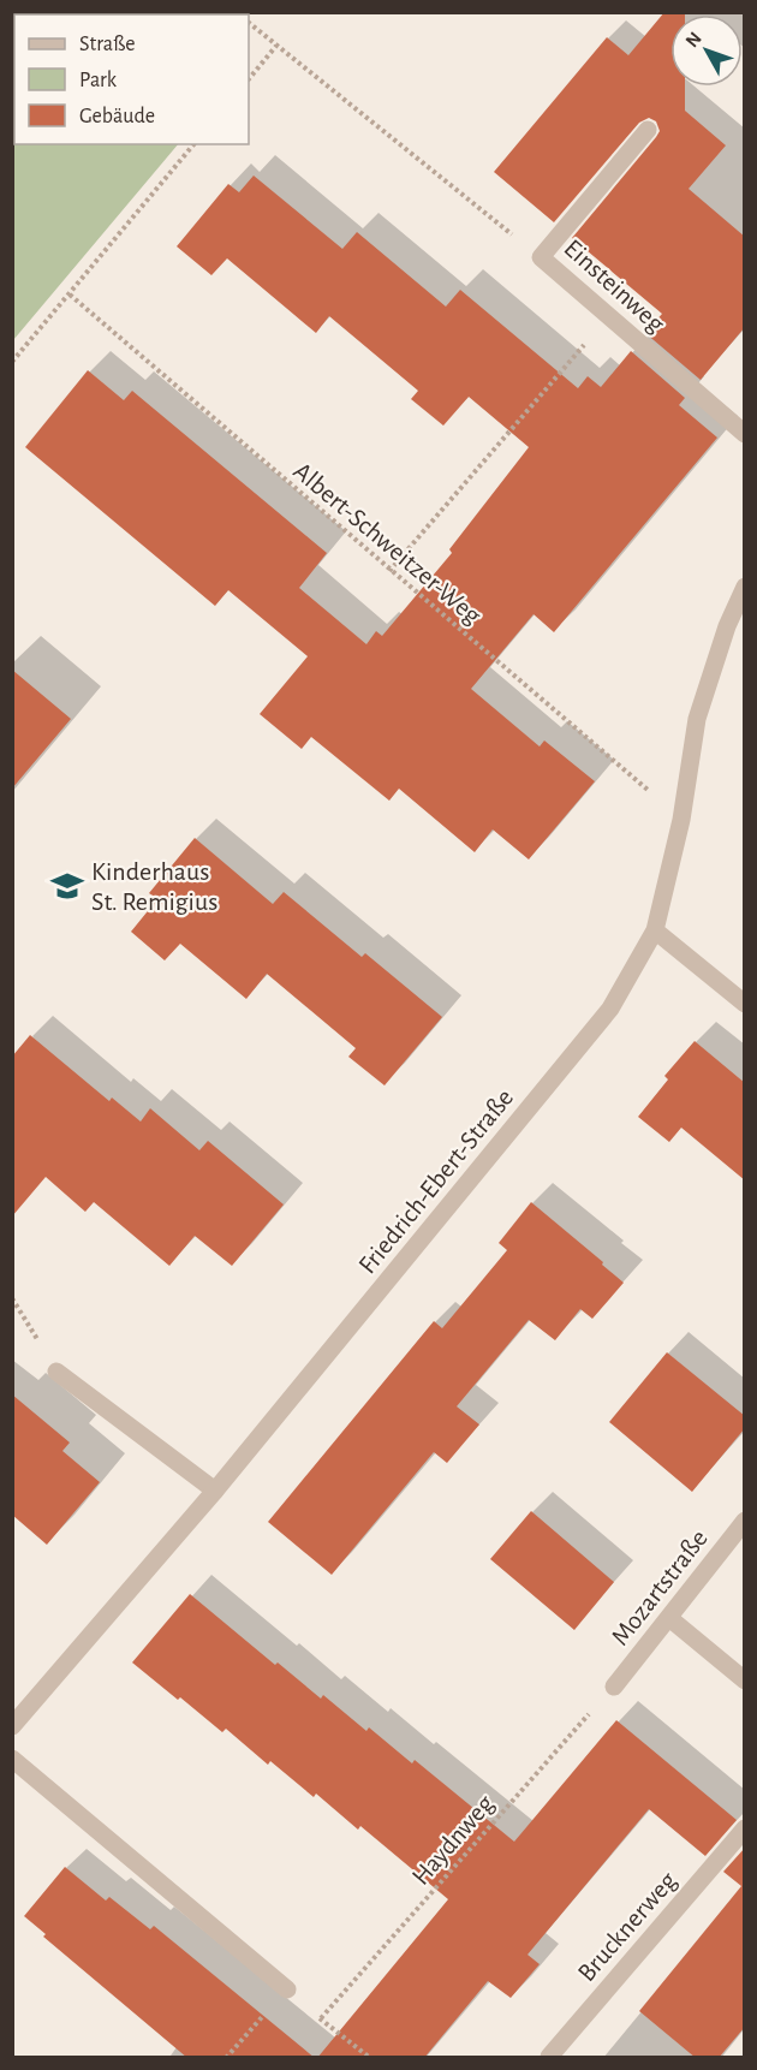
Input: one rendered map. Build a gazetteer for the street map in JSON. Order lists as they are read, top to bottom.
{
  "streets": {
    "street": [
      "Einsteinweg",
      "Friedrich-Ebert-Straße",
      "Mozartstraße",
      "Brucknerweg"
    ],
    "path": ["Albert-Schweitzer-Weg", "Haydnweg"]
  },
  "crossings": [
    ["Albert-Schweitzer-Weg", "Friedrich-Ebert-Straße"],
    ["Mozartstraße", "Haydnweg"]
  ],
  "places": {
    "school or university": ["Kinderhaus St. Remigius"]
  },
  "legend": ["Straße", "Park", "Gebäude"],
  "north": "top left"
}
